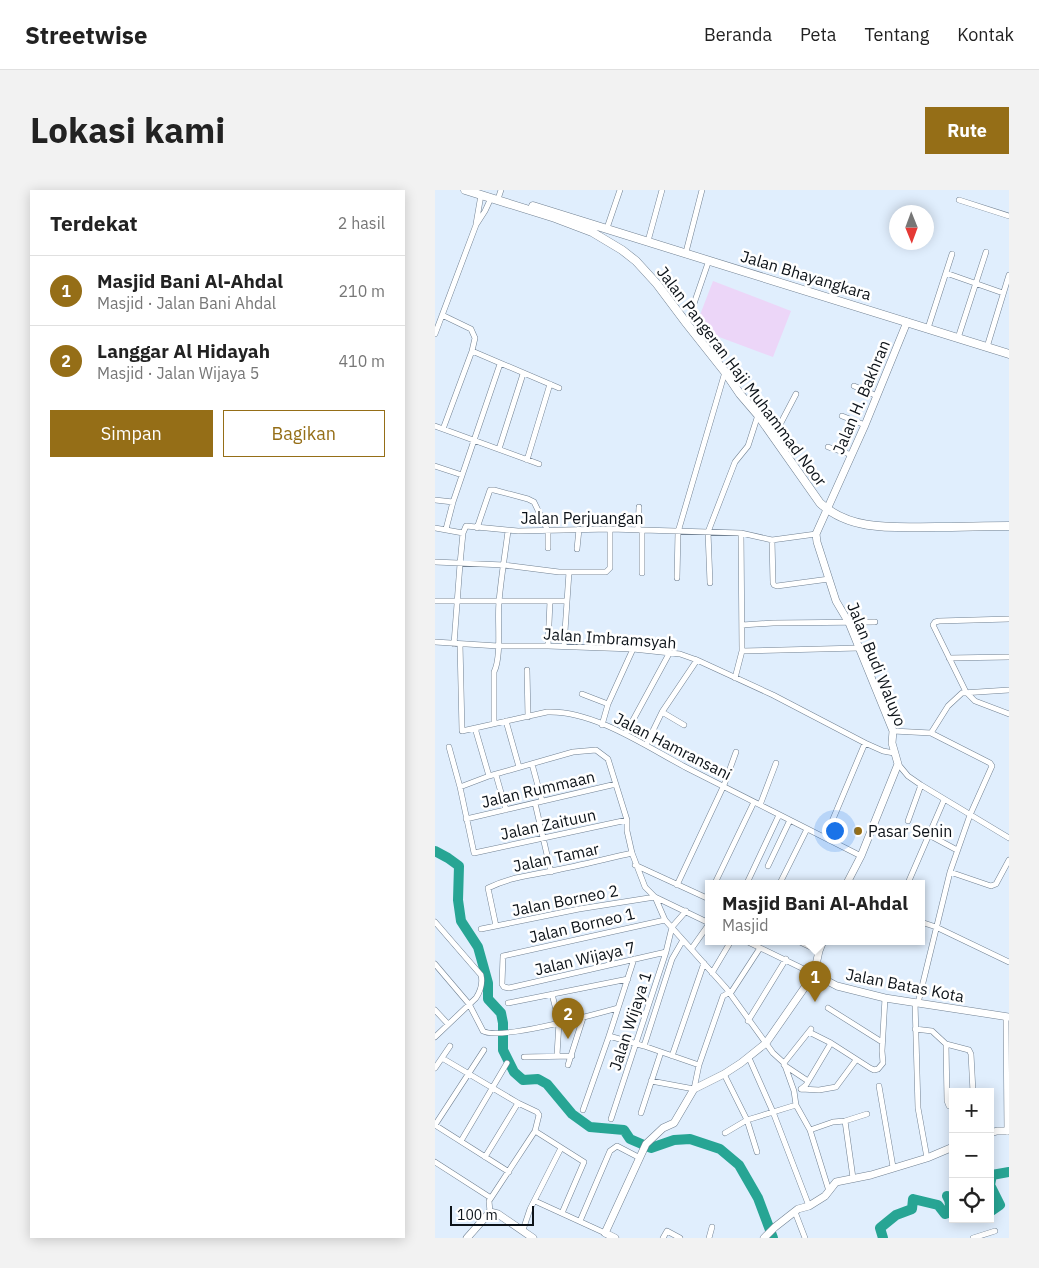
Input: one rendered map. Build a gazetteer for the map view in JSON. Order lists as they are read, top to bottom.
{
  "streets": {
    "main road": ["Jalan Bhayangkara", "Jalan Pangeran Haji Muhammad Noor"],
    "street": [
      "Jalan H. Bakhran",
      "Jalan Perjuangan",
      "Jalan Imbramsyah",
      "Jalan Budi Waluyo",
      "Jalan Hamransani",
      "Jalan Rummaan",
      "Jalan Zaituun",
      "Jalan Tamar",
      "Jalan Borneo 2",
      "Jalan Borneo 1",
      "Jalan Wijaya 7",
      "Jalan Batas Kota",
      "Jalan Wijaya 1"
    ]
  },
  "crossings": [
    ["Jalan Bhayangkara", "Jalan Pangeran Haji Muhammad Noor"],
    ["Jalan Bhayangkara", "Jalan H. Bakhran"],
    ["Jalan Pangeran Haji Muhammad Noor", "Jalan H. Bakhran"],
    ["Jalan Perjuangan", "Jalan Budi Waluyo"],
    ["Jalan Imbramsyah", "Jalan Budi Waluyo"],
    ["Jalan Imbramsyah", "Jalan Hamransani"],
    ["Jalan Rummaan", "Jalan Zaituun"],
    ["Jalan Tamar", "Jalan Borneo 2"],
    ["Jalan Borneo 1", "Jalan Wijaya 7"],
    ["Jalan Wijaya 7", "Jalan Wijaya 1"]
  ],
  "places": ["Pasar Senin"],
  "scale_bar": "100 m",
  "north": "bottom",
  "page": {
    "header": "Streetwise",
    "nav": [
      "Beranda",
      "Peta",
      "Tentang",
      "Kontak"
    ],
    "title": "Lokasi kami",
    "buttons": [
      "Rute",
      ["Simpan", "Bagikan"]
    ],
    "heading": ["Terdekat", "2 hasil"],
    "list": [
      {
        "mark": "1",
        "name": "Masjid Bani Al-Ahdal",
        "note": "Masjid · Jalan Bani Ahdal",
        "value": "210 m"
      },
      {
        "mark": "2",
        "name": "Langgar Al Hidayah",
        "note": "Masjid · Jalan Wijaya 5",
        "value": "410 m"
      }
    ],
    "popup": ["Masjid Bani Al-Ahdal", "Masjid"],
    "pins": ["1", "2"],
    "map_buttons": ["+", "−"],
    "scale": "100 m"
  }
}
